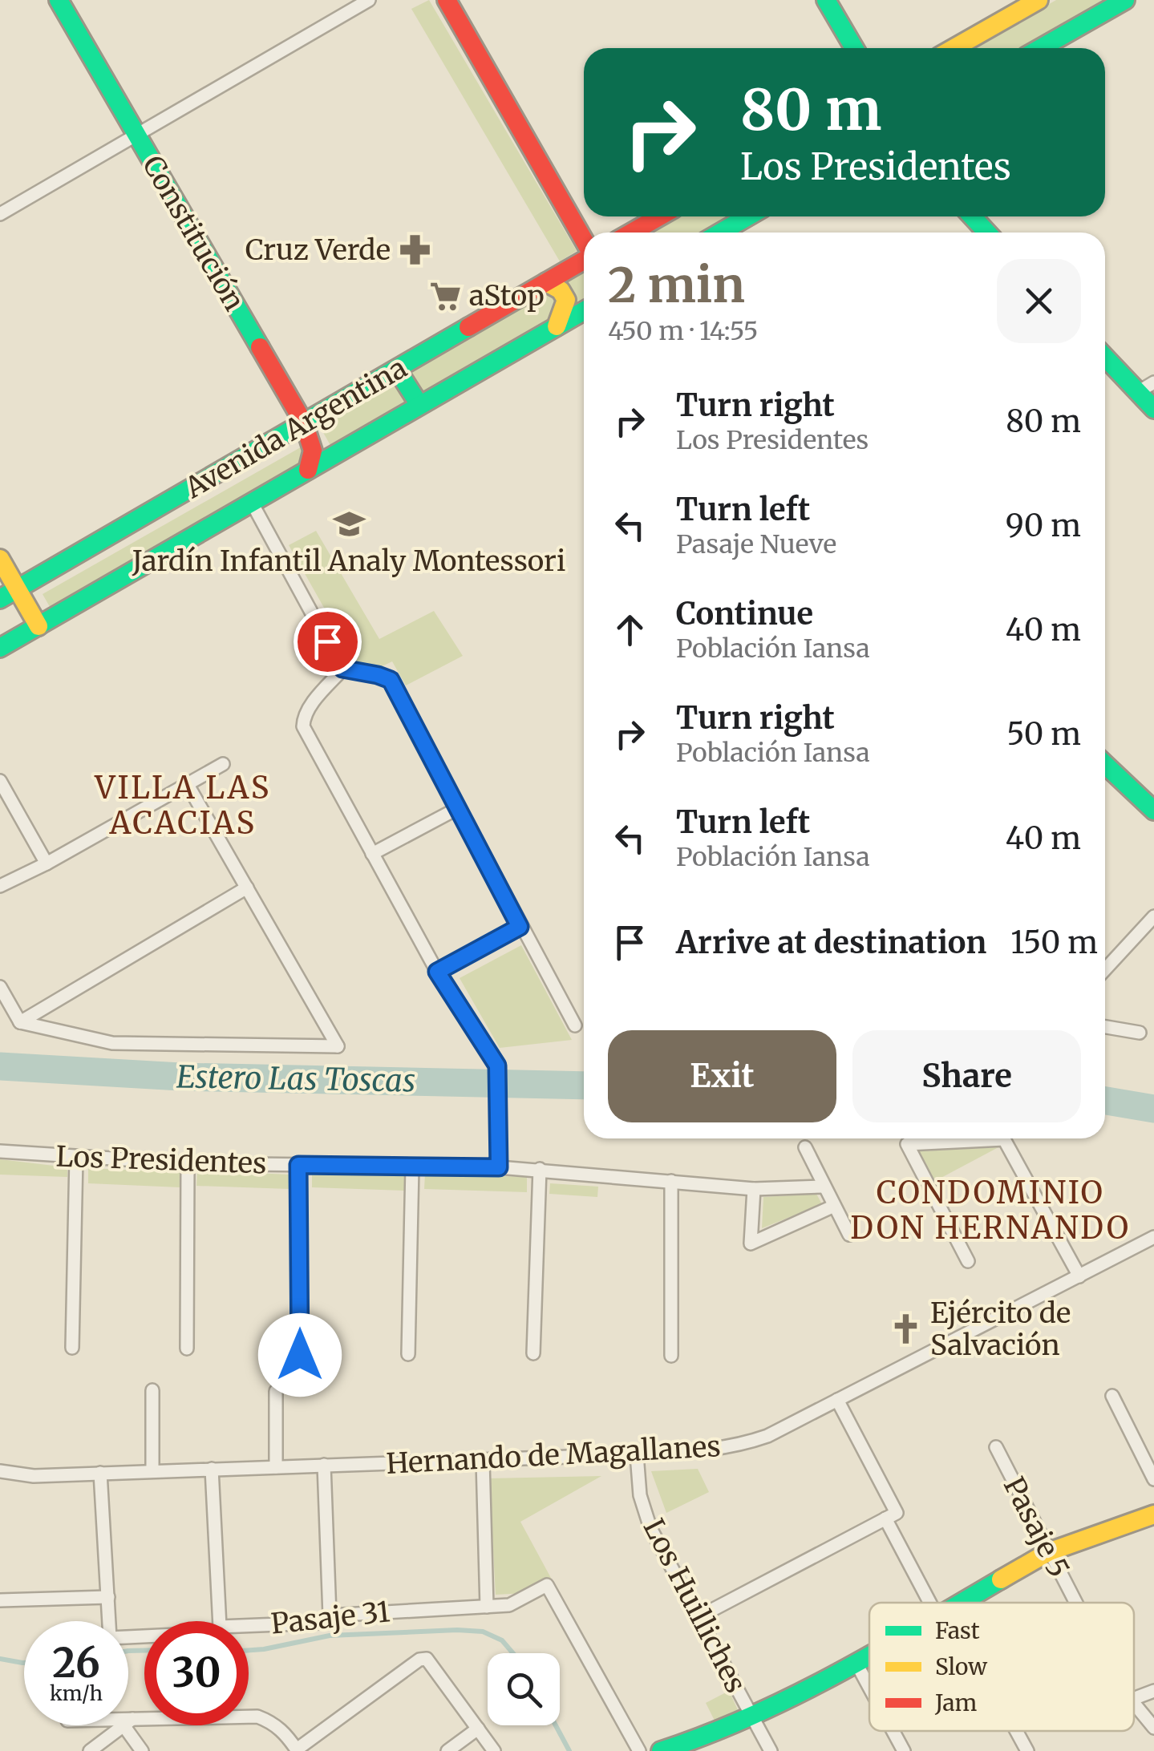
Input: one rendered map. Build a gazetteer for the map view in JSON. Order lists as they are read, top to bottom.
{
  "streets": {
    "main road": ["Constitución", "Avenida Argentina"],
    "street": [
      "Los Presidentes",
      "Hernando de Magallanes",
      "Pasaje 5",
      "Los Huilliches",
      "Pasaje 31"
    ]
  },
  "crossings": [
    ["Constitución", "Avenida Argentina"],
    ["Hernando de Magallanes", "Los Huilliches"]
  ],
  "districts": ["VILLA LAS ACACIAS", "CONDOMINIO DON HERNANDO"],
  "water": ["Estero Las Toscas"],
  "places": {
    "pharmacy": ["Cruz Verde"],
    "supermarket": ["aStop"],
    "school or university": ["Jardín Infantil Analy Montessori"],
    "church": ["Ejército de Salvación"]
  },
  "legend": ["Fast", "Slow", "Jam"],
  "page": {
    "turn": ["80 m", "Los Presidentes"],
    "heading": ["2 min", "450 m · 14:55"],
    "list": [
      {
        "name": "Turn right",
        "note": "Los Presidentes",
        "value": "80 m"
      },
      {
        "name": "Turn left",
        "note": "Pasaje Nueve",
        "value": "90 m"
      },
      {
        "name": "Continue",
        "note": "Población Iansa",
        "value": "40 m"
      },
      {
        "name": "Turn right",
        "note": "Población Iansa",
        "value": "50 m"
      },
      {
        "name": "Turn left",
        "note": "Población Iansa",
        "value": "40 m"
      },
      {
        "name": "Arrive at destination",
        "value": "150 m"
      }
    ],
    "buttons": ["Exit", "Share"],
    "speed": "26 km/h",
    "limit": "30"
  }
}
